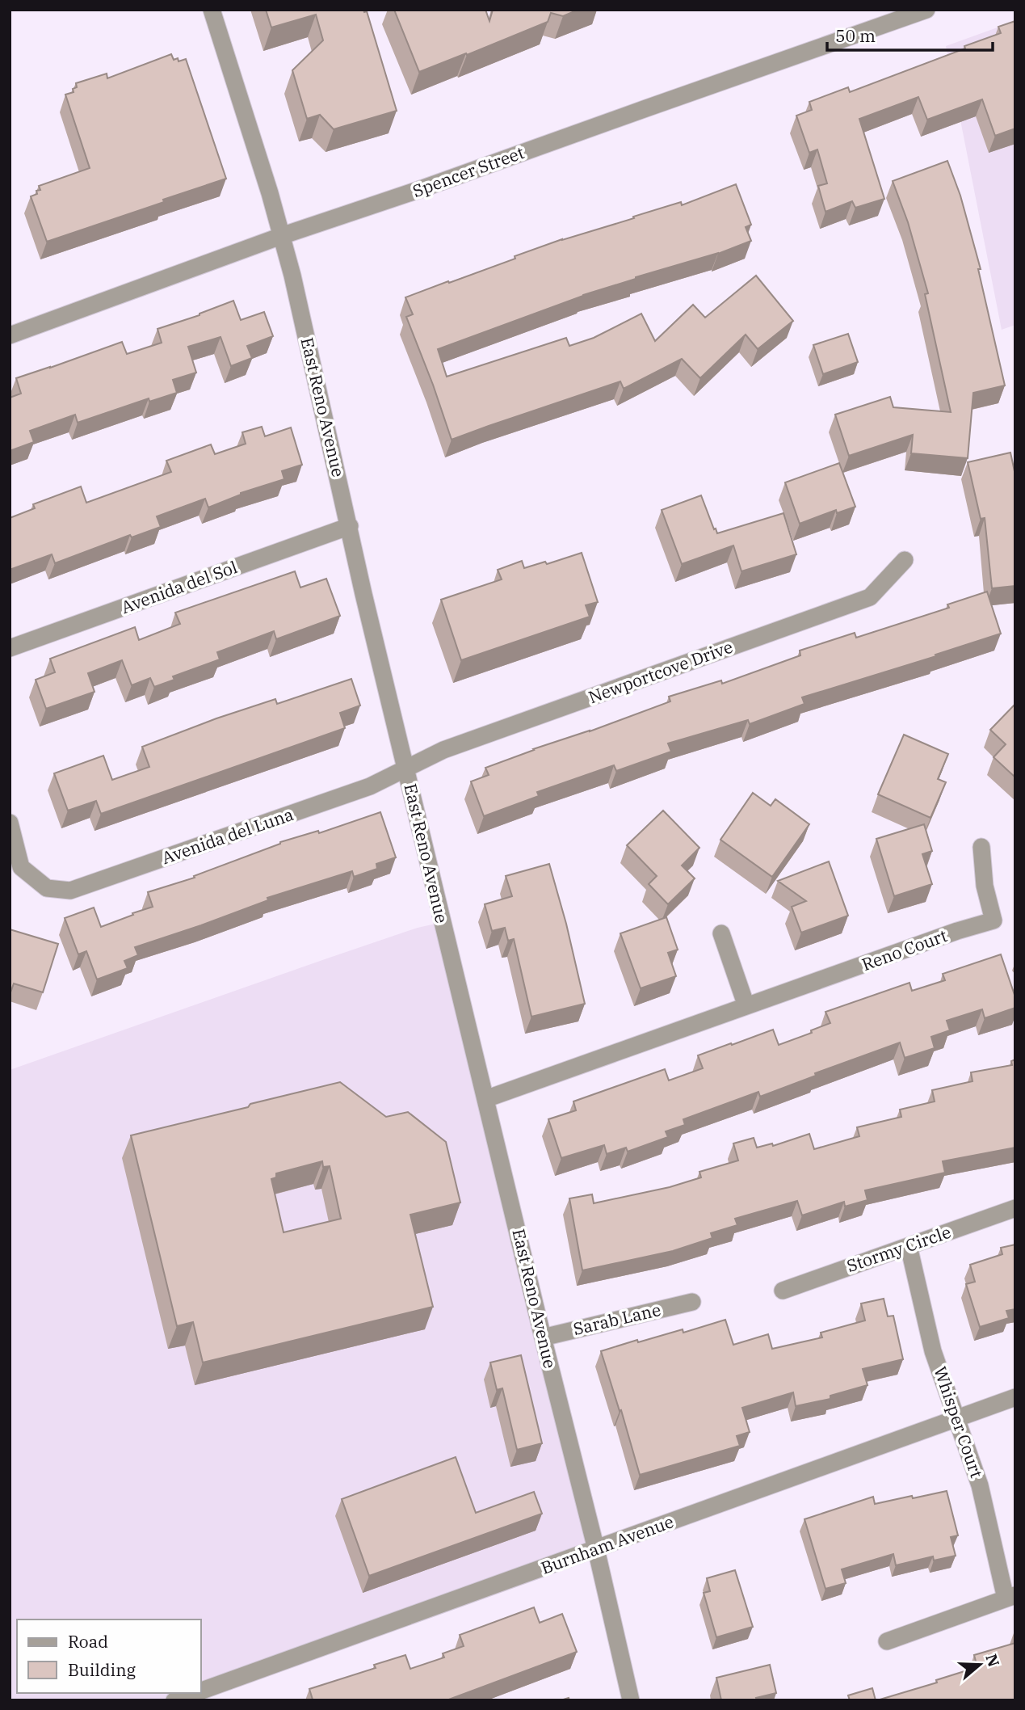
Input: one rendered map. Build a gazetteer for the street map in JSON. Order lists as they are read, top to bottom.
{
  "streets": {
    "street": [
      "Spencer Street",
      "East Reno Avenue",
      "Avenida del Sol",
      "Newportcove Drive",
      "Avenida del Luna",
      "Reno Court",
      "Stormy Circle",
      "Sarab Lane",
      "Whisper Court",
      "Burnham Avenue"
    ]
  },
  "crossings": [
    ["Spencer Street", "East Reno Avenue"],
    ["East Reno Avenue", "Avenida del Sol"],
    ["East Reno Avenue", "Newportcove Drive"],
    ["East Reno Avenue", "Avenida del Luna"],
    ["East Reno Avenue", "Reno Court"],
    ["East Reno Avenue", "Sarab Lane"],
    ["East Reno Avenue", "Burnham Avenue"],
    ["Newportcove Drive", "Avenida del Luna"],
    ["Stormy Circle", "Whisper Court"],
    ["Whisper Court", "Burnham Avenue"]
  ],
  "legend": ["Road", "Building"],
  "scale_bar": "50 m",
  "north": "right"
}
